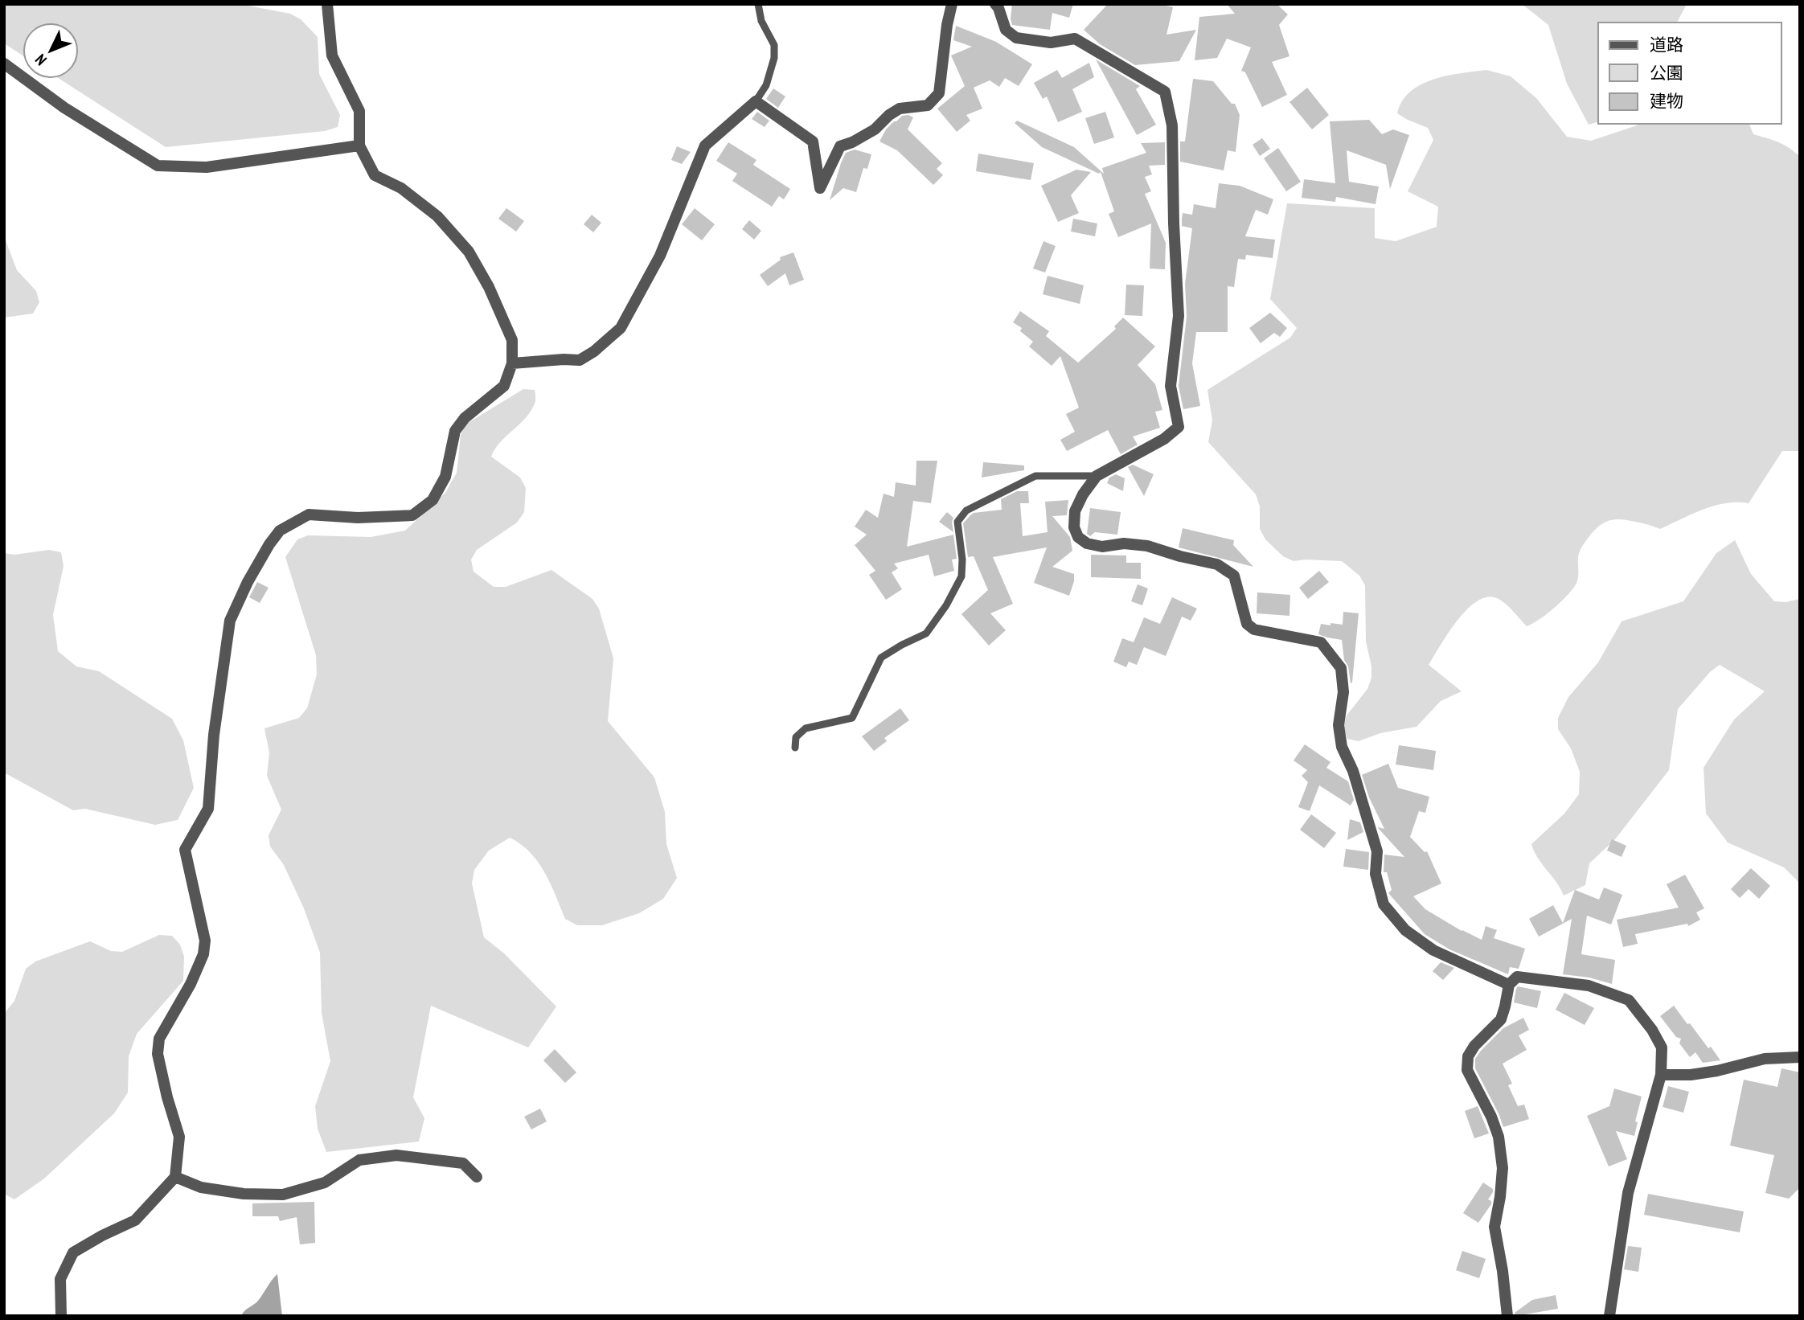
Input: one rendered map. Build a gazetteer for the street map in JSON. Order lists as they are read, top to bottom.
{
  "legend": ["道路", "公園", "建物"],
  "north": "bottom left"
}
